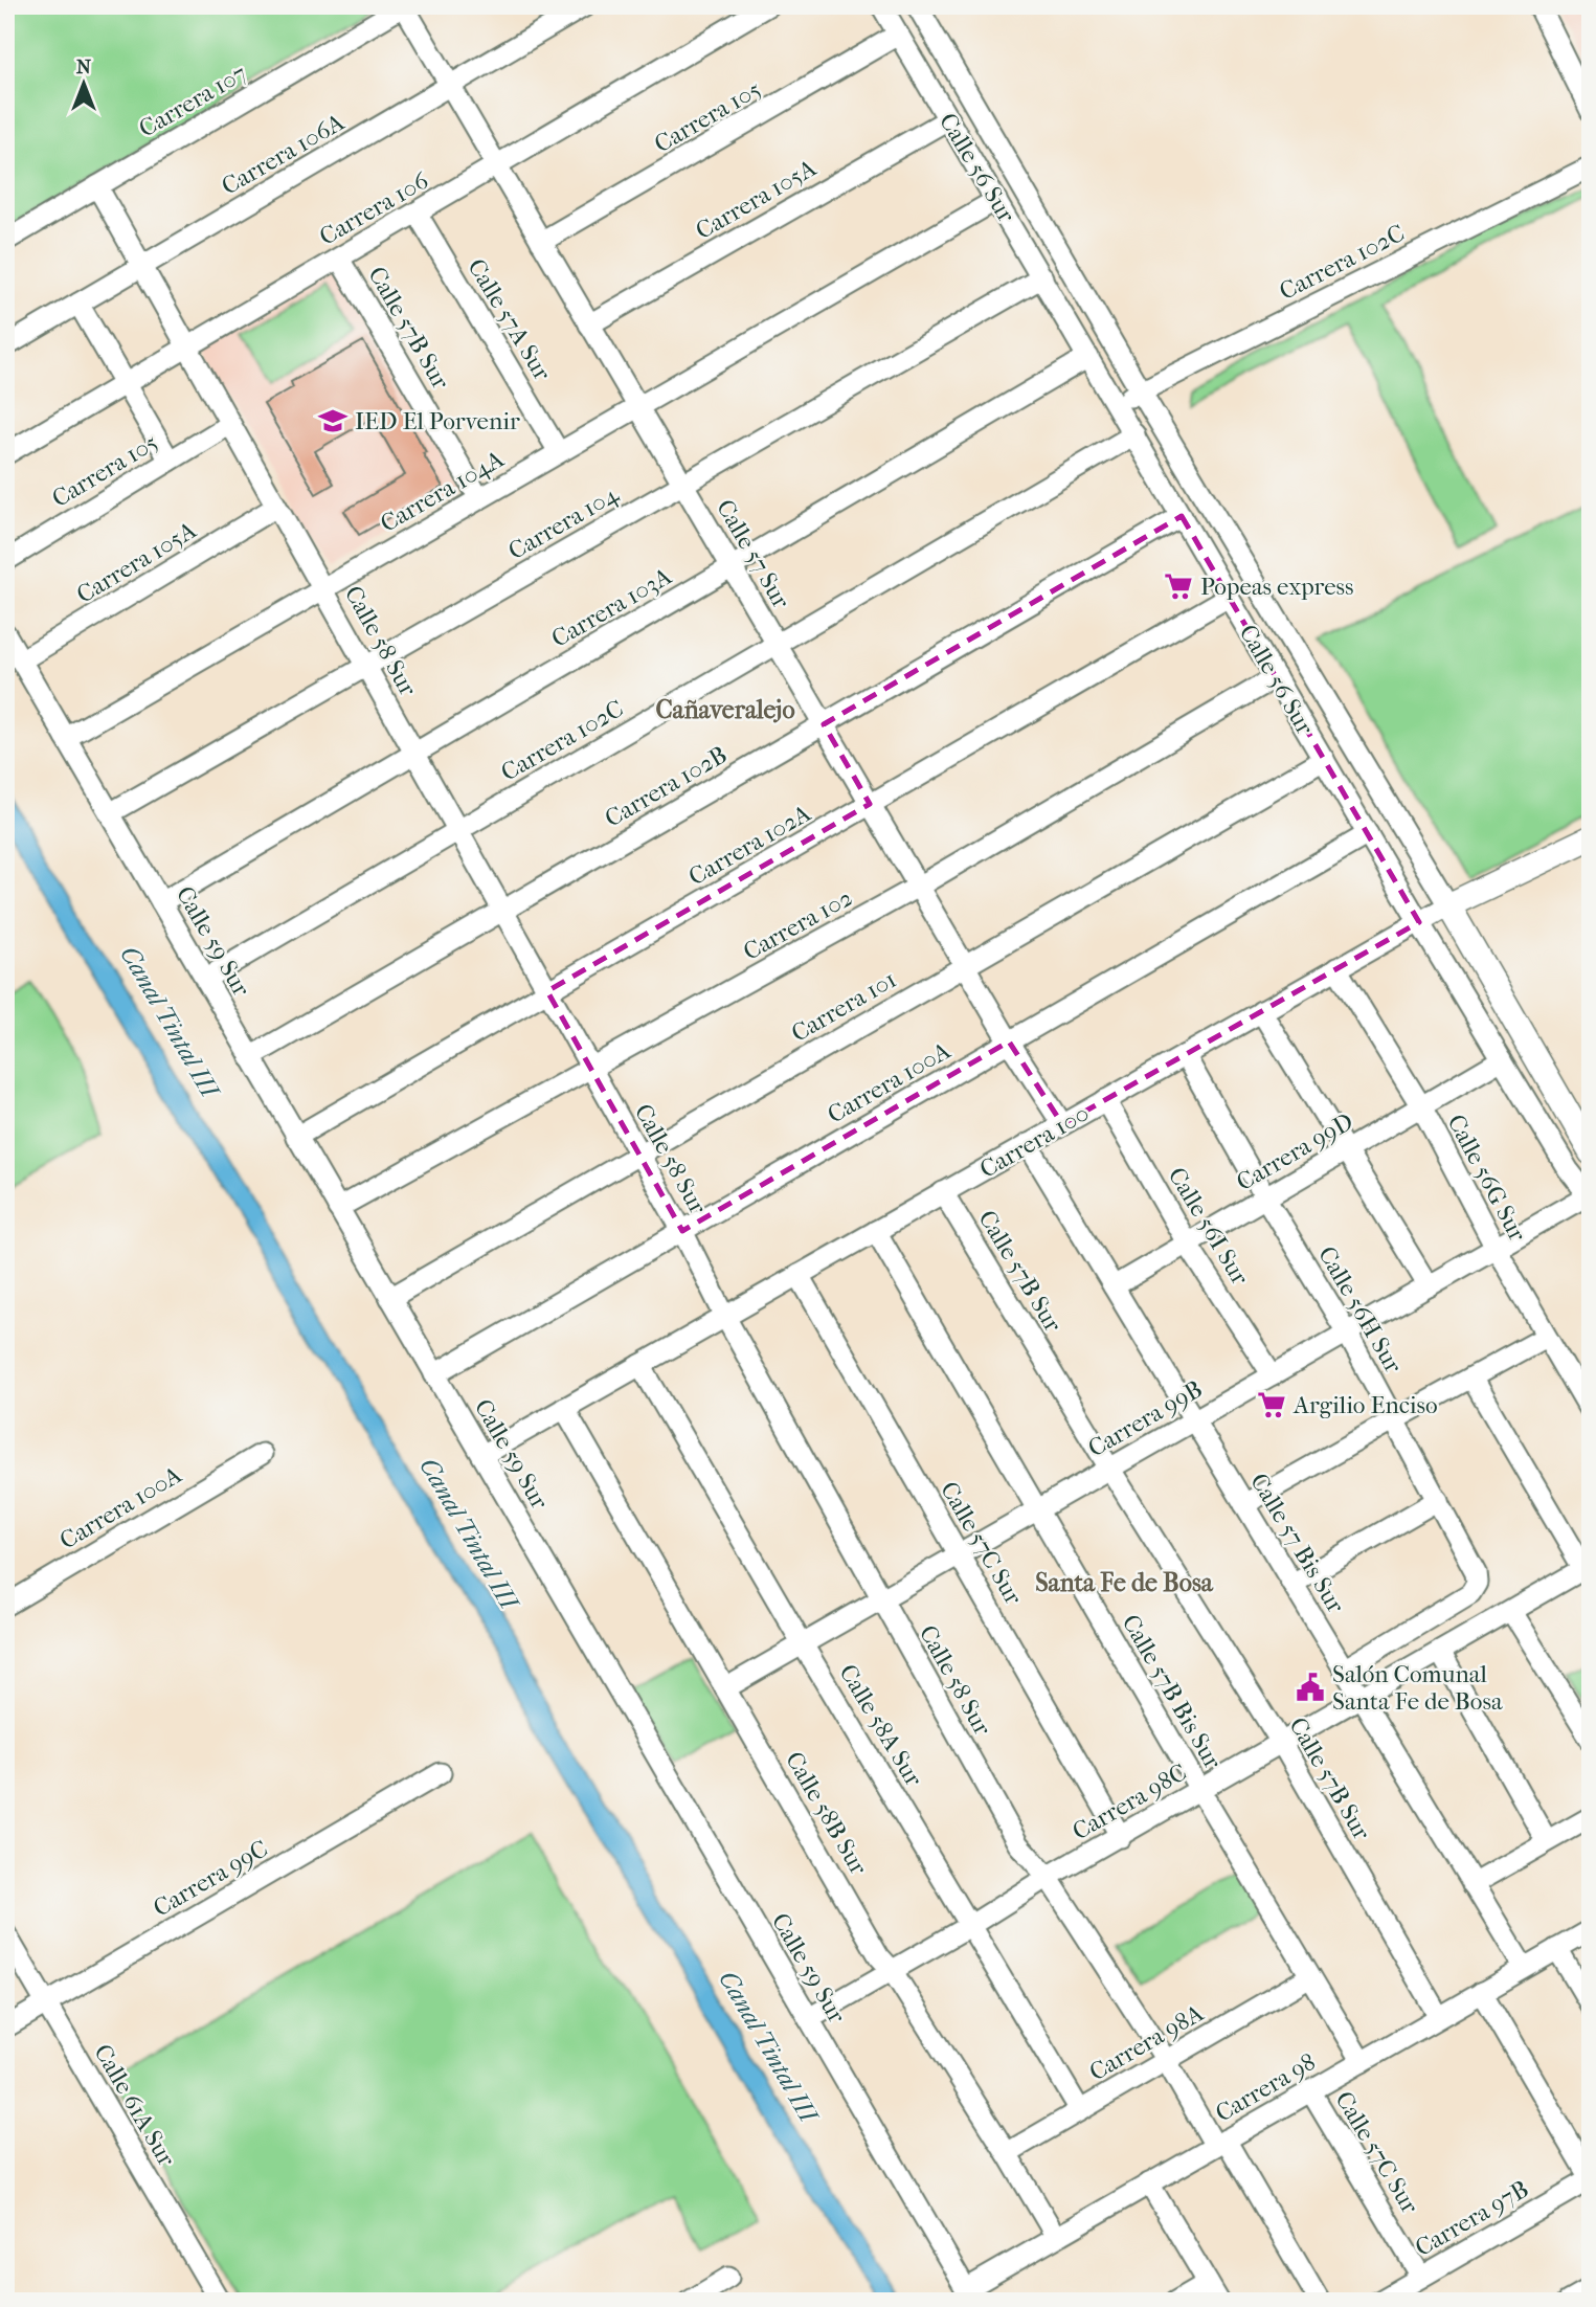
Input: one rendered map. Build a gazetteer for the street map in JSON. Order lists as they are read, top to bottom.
{
  "streets": {
    "street": [
      "Carrera 107",
      "Carrera 105",
      "Carrera 106A",
      "Calle 56 Sur",
      "Carrera 105A",
      "Carrera 106",
      "Carrera 102C",
      "Calle 57A Sur",
      "Calle 57B Sur",
      "Carrera 104A",
      "Carrera 104",
      "Calle 57 Sur",
      "Carrera 103A",
      "Calle 58 Sur",
      "Carrera 102B",
      "Carrera 102A",
      "Carrera 102",
      "Calle 59 Sur",
      "Carrera 101",
      "Carrera 100A",
      "Carrera 100",
      "Carrera 99D",
      "Calle 56G Sur",
      "Calle 56I Sur",
      "Calle 56H Sur",
      "Carrera 99B",
      "Calle 57C Sur",
      "Calle 57 Bis Sur",
      "Calle 57B Bis Sur",
      "Calle 58A Sur",
      "Carrera 98C",
      "Calle 58B Sur",
      "Carrera 99C",
      "Carrera 98A",
      "Carrera 98",
      "Calle 61A Sur",
      "Carrera 97B"
    ]
  },
  "crossings": [
    ["Carrera 107", "Calle 57 Sur"],
    ["Carrera 107", "Calle 58 Sur"],
    ["Carrera 105", "Calle 56 Sur"],
    ["Carrera 105", "Calle 57 Sur"],
    ["Carrera 105", "Calle 58 Sur"],
    ["Carrera 106A", "Calle 57 Sur"],
    ["Carrera 106A", "Calle 58 Sur"],
    ["Calle 56 Sur", "Carrera 105A"],
    ["Calle 56 Sur", "Carrera 102C"],
    ["Calle 56 Sur", "Carrera 104A"],
    ["Calle 56 Sur", "Carrera 104"],
    ["Calle 56 Sur", "Carrera 103A"],
    ["Calle 56 Sur", "Carrera 102B"],
    ["Calle 56 Sur", "Carrera 102A"],
    ["Calle 56 Sur", "Carrera 102"],
    ["Calle 56 Sur", "Carrera 101"],
    ["Calle 56 Sur", "Carrera 100A"],
    ["Calle 56 Sur", "Carrera 100"],
    ["Calle 56 Sur", "Carrera 99D"],
    ["Calle 56 Sur", "Carrera 99B"],
    ["Carrera 105A", "Calle 57 Sur"],
    ["Carrera 105A", "Calle 58 Sur"],
    ["Carrera 105A", "Calle 59 Sur"],
    ["Carrera 106", "Calle 57A Sur"],
    ["Carrera 106", "Calle 57B Sur"],
    ["Carrera 106", "Calle 57 Sur"],
    ["Carrera 106", "Calle 58 Sur"],
    ["Carrera 102C", "Calle 57 Sur"],
    ["Carrera 102C", "Calle 58 Sur"],
    ["Carrera 102C", "Calle 59 Sur"],
    ["Calle 57A Sur", "Carrera 104A"],
    ["Calle 57B Sur", "Carrera 104A"],
    ["Calle 57B Sur", "Carrera 100"],
    ["Calle 57B Sur", "Carrera 99B"],
    ["Calle 57B Sur", "Carrera 98C"],
    ["Calle 57B Sur", "Carrera 98"],
    ["Carrera 104A", "Calle 57 Sur"],
    ["Carrera 104A", "Calle 58 Sur"],
    ["Carrera 104A", "Calle 59 Sur"],
    ["Carrera 104", "Calle 57 Sur"],
    ["Carrera 104", "Calle 58 Sur"],
    ["Carrera 104", "Calle 59 Sur"],
    ["Calle 57 Sur", "Carrera 103A"],
    ["Calle 57 Sur", "Carrera 102B"],
    ["Calle 57 Sur", "Carrera 102A"],
    ["Calle 57 Sur", "Carrera 102"],
    ["Calle 57 Sur", "Carrera 101"],
    ["Calle 57 Sur", "Carrera 100A"],
    ["Calle 57 Sur", "Carrera 100"],
    ["Carrera 103A", "Calle 58 Sur"],
    ["Carrera 103A", "Calle 59 Sur"],
    ["Calle 58 Sur", "Carrera 102B"],
    ["Calle 58 Sur", "Carrera 102A"],
    ["Calle 58 Sur", "Carrera 102"],
    ["Calle 58 Sur", "Carrera 101"],
    ["Calle 58 Sur", "Carrera 100A"],
    ["Calle 58 Sur", "Carrera 100"],
    ["Calle 58 Sur", "Carrera 99B"],
    ["Calle 58 Sur", "Carrera 98C"],
    ["Calle 58 Sur", "Carrera 98A"],
    ["Calle 58 Sur", "Carrera 98"],
    ["Carrera 102B", "Calle 59 Sur"],
    ["Carrera 102A", "Calle 59 Sur"],
    ["Carrera 102", "Calle 59 Sur"],
    ["Calle 59 Sur", "Carrera 101"],
    ["Calle 59 Sur", "Carrera 100A"],
    ["Calle 59 Sur", "Carrera 100"],
    ["Calle 59 Sur", "Carrera 98C"],
    ["Calle 59 Sur", "Carrera 98"],
    ["Carrera 100", "Calle 56G Sur"],
    ["Carrera 100", "Calle 56I Sur"],
    ["Carrera 100", "Calle 56H Sur"],
    ["Carrera 100", "Calle 57C Sur"],
    ["Carrera 100", "Calle 57 Bis Sur"],
    ["Carrera 100", "Calle 57B Bis Sur"],
    ["Carrera 100", "Calle 58A Sur"],
    ["Carrera 100", "Calle 58B Sur"],
    ["Carrera 99D", "Calle 56G Sur"],
    ["Carrera 99D", "Calle 56I Sur"],
    ["Carrera 99D", "Calle 56H Sur"],
    ["Carrera 99D", "Calle 57 Bis Sur"],
    ["Calle 56G Sur", "Carrera 99B"],
    ["Calle 56I Sur", "Carrera 99B"],
    ["Calle 56H Sur", "Carrera 99B"],
    ["Calle 56H Sur", "Calle 57 Bis Sur"],
    ["Carrera 99B", "Calle 57C Sur"],
    ["Carrera 99B", "Calle 57 Bis Sur"],
    ["Carrera 99B", "Calle 57B Bis Sur"],
    ["Carrera 99B", "Calle 58A Sur"],
    ["Carrera 99B", "Calle 58B Sur"],
    ["Calle 57C Sur", "Carrera 98C"],
    ["Calle 57C Sur", "Carrera 98"],
    ["Calle 57C Sur", "Carrera 97B"],
    ["Calle 57 Bis Sur", "Carrera 98C"],
    ["Calle 57 Bis Sur", "Carrera 98"],
    ["Calle 57B Bis Sur", "Carrera 98C"],
    ["Calle 57B Bis Sur", "Carrera 98A"],
    ["Calle 57B Bis Sur", "Carrera 98"],
    ["Calle 58A Sur", "Carrera 98C"],
    ["Calle 58A Sur", "Carrera 98A"],
    ["Carrera 98C", "Calle 58B Sur"],
    ["Calle 58B Sur", "Carrera 98A"],
    ["Calle 58B Sur", "Carrera 98"],
    ["Carrera 99C", "Calle 61A Sur"]
  ],
  "districts": ["Cañaveralejo", "Santa Fe de Bosa"],
  "water": ["Canal Tintal III"],
  "places": {
    "school or university": ["IED El Porvenir"],
    "supermarket": ["Popeas express", "Argilio Enciso"],
    "public building": ["Salón Comunal Santa Fe de Bosa"]
  },
  "north": "top"
}
